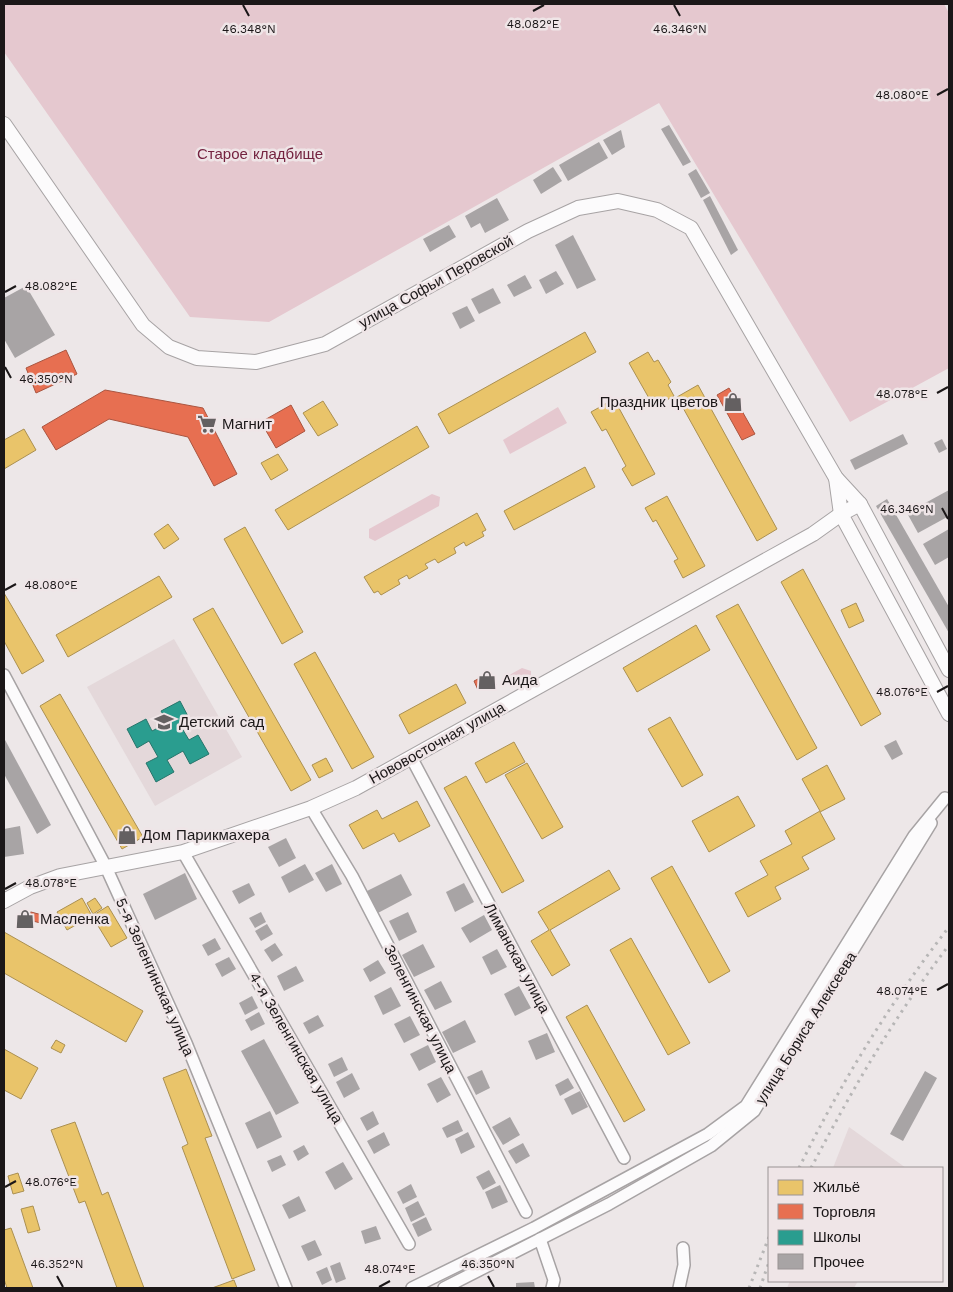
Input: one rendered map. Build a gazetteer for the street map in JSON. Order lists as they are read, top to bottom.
{
  "streets": {
    "main road": ["улица Софьи Перовской", "Нововосточная улица"],
    "street": [
      "Лиманская улица",
      "5-я Зеленгинская улица",
      "Зеленгинская улица",
      "улица Бориса Алексеева",
      "4-я Зеленгинская улица"
    ]
  },
  "crossings": [
    ["улица Софьи Перовской", "Нововосточная улица"],
    ["Нововосточная улица", "Лиманская улица"],
    ["Нововосточная улица", "5-я Зеленгинская улица"],
    ["Нововосточная улица", "Зеленгинская улица"],
    ["Нововосточная улица", "4-я Зеленгинская улица"]
  ],
  "parks": ["Старое кладбище"],
  "places": {
    "shop": [
      "Праздник цветов",
      "Аида",
      "Дом Парикмахера",
      "Масленка"
    ],
    "supermarket": ["Магнит"],
    "school or university": ["Детский сад"]
  },
  "legend": [
    "Жильё",
    "Торговля",
    "Школы",
    "Прочее"
  ],
  "coordinates": [
    "48.082°E",
    "46.348°N",
    "46.346°N",
    "48.080°E",
    "46.350°N",
    "48.078°E",
    "48.076°E",
    "48.074°E",
    "46.352°N"
  ]
}
